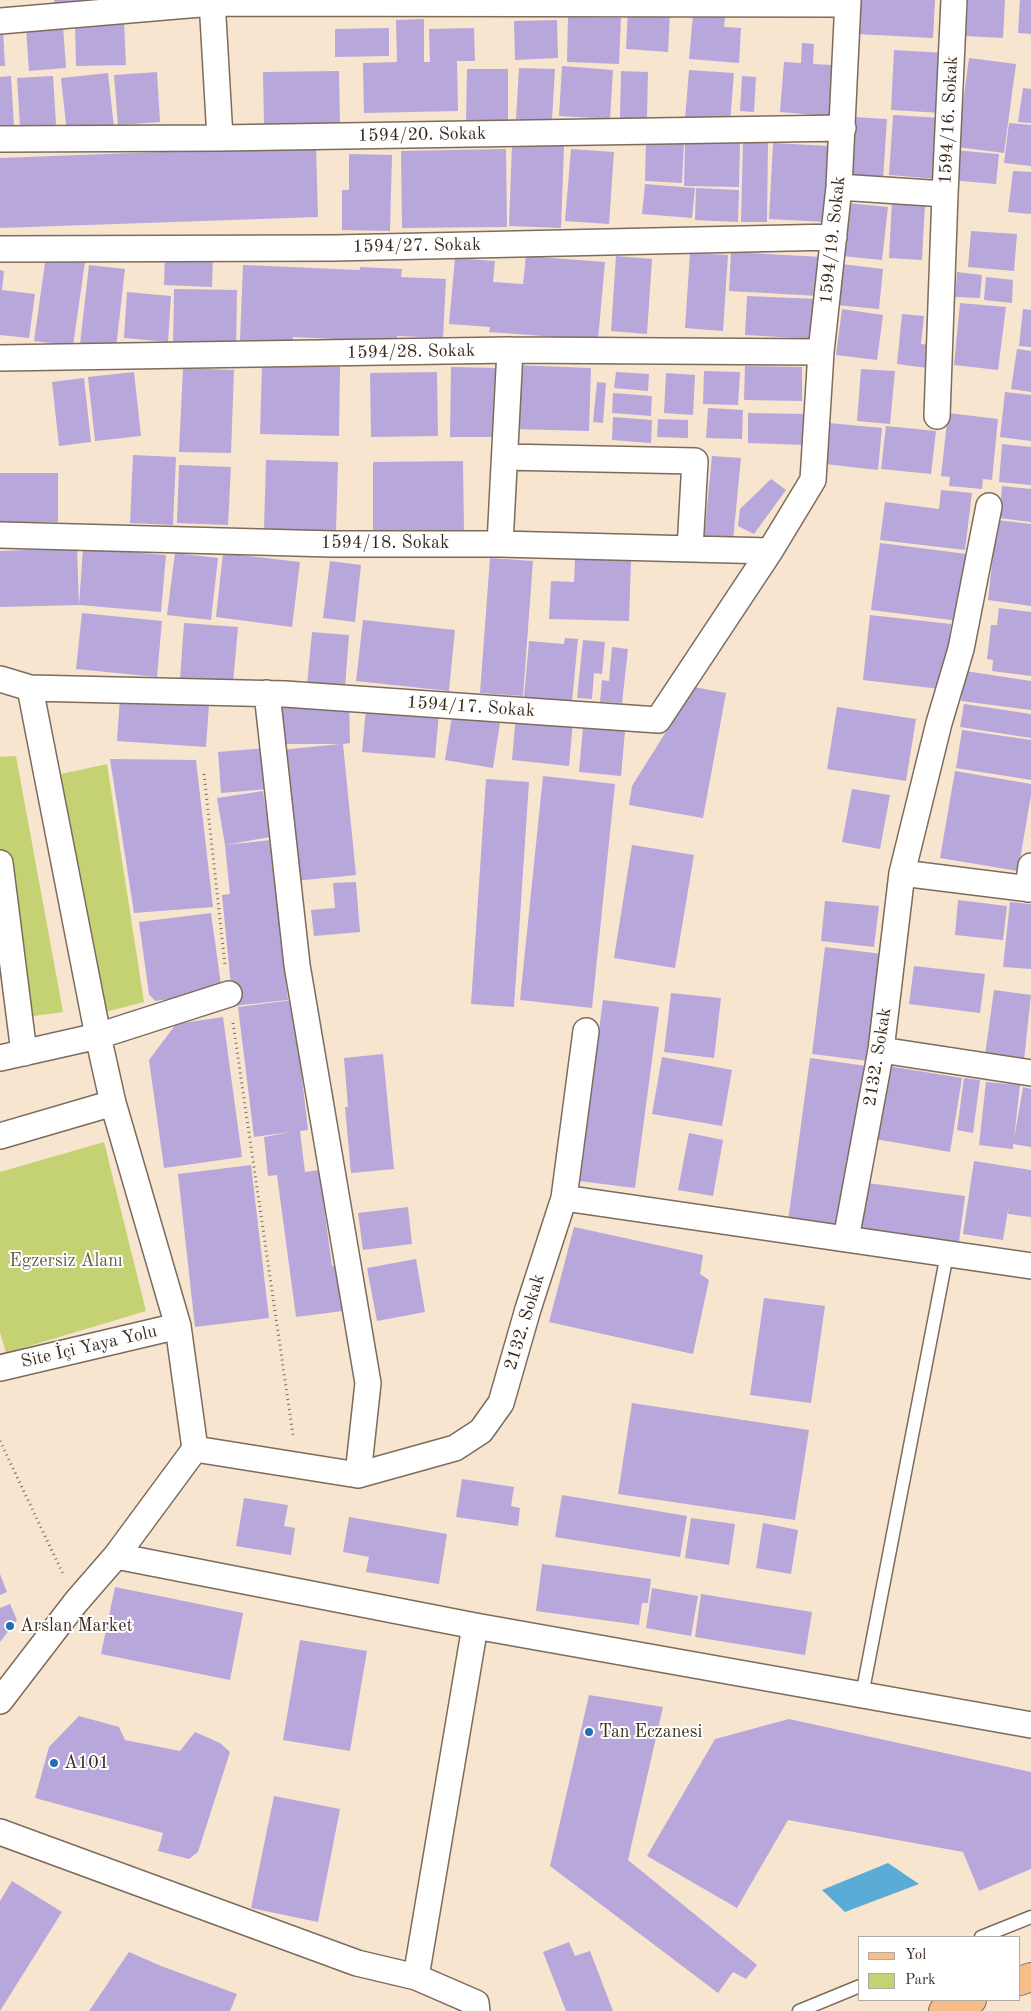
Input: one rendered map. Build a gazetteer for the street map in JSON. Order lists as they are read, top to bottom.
{
  "streets": {
    "street": [
      "1594/16. Sokak",
      "1594/20. Sokak",
      "1594/19. Sokak",
      "1594/27. Sokak",
      "1594/28. Sokak",
      "1594/18. Sokak",
      "1594/17. Sokak",
      "2132. Sokak",
      "Site İçi Yaya Yolu"
    ]
  },
  "crossings": [
    ["1594/16. Sokak", "1594/19. Sokak"],
    ["1594/20. Sokak", "1594/19. Sokak"],
    ["1594/19. Sokak", "1594/27. Sokak"],
    ["1594/19. Sokak", "1594/28. Sokak"],
    ["1594/19. Sokak", "1594/17. Sokak"],
    ["1594/18. Sokak", "1594/17. Sokak"]
  ],
  "parks": ["Egzersiz Alanı"],
  "places": ["Arslan Market", "Tan Eczanesi", "A101"],
  "legend": ["Yol", "Park"]
}
